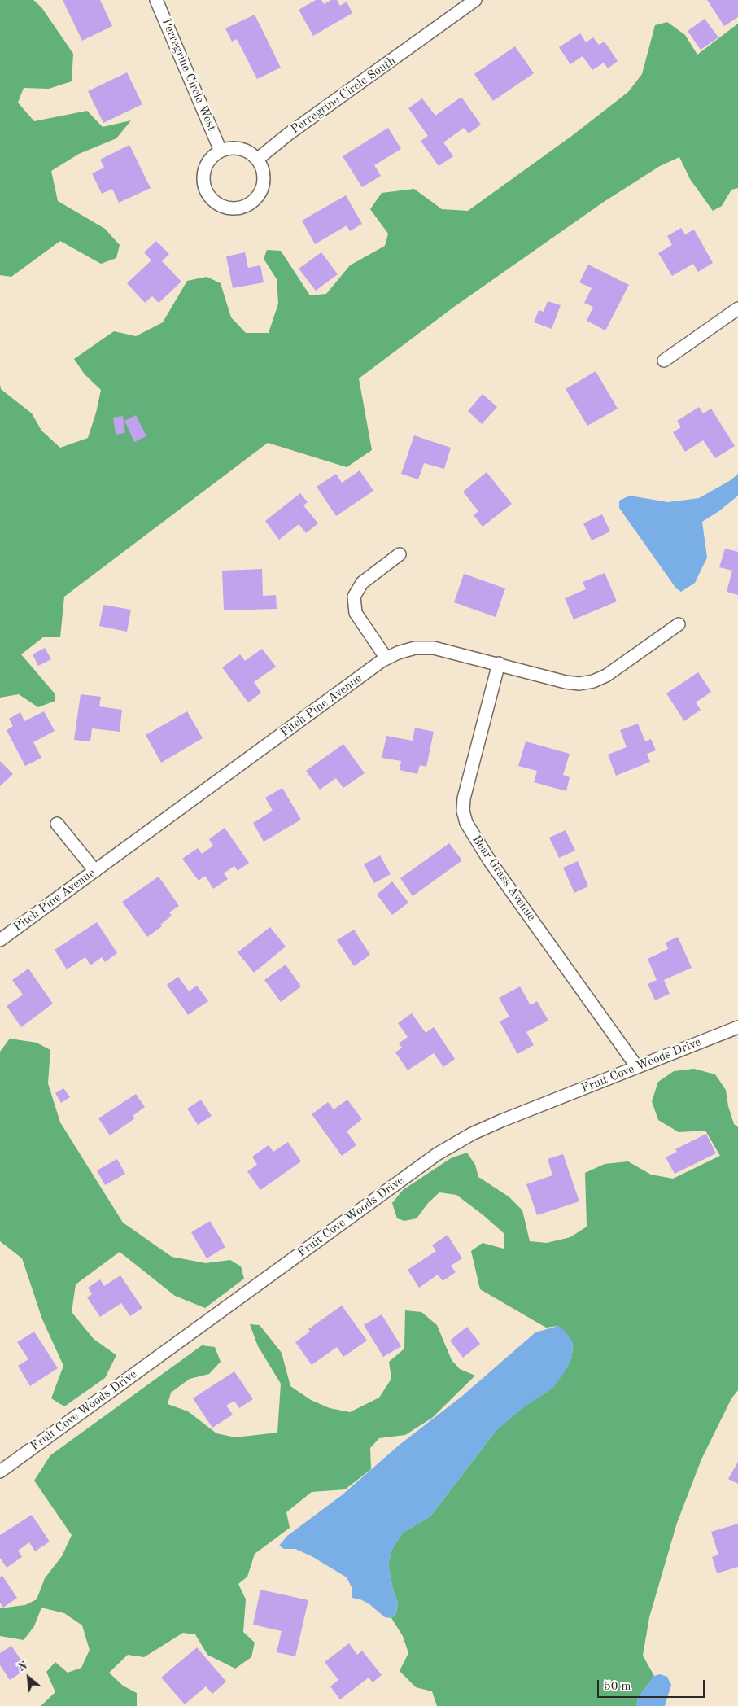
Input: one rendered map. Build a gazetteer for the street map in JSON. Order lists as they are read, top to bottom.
{
  "streets": {
    "street": [
      "Perregrine Circle West",
      "Perregrine Circle South",
      "Pitch Pine Avenue",
      "Bear Grass Avenue",
      "Fruit Cove Woods Drive"
    ]
  },
  "crossings": [
    ["Perregrine Circle West", "Perregrine Circle South"],
    ["Pitch Pine Avenue", "Bear Grass Avenue"],
    ["Bear Grass Avenue", "Fruit Cove Woods Drive"]
  ],
  "scale_bar": "50 m",
  "north": "top left"
}
